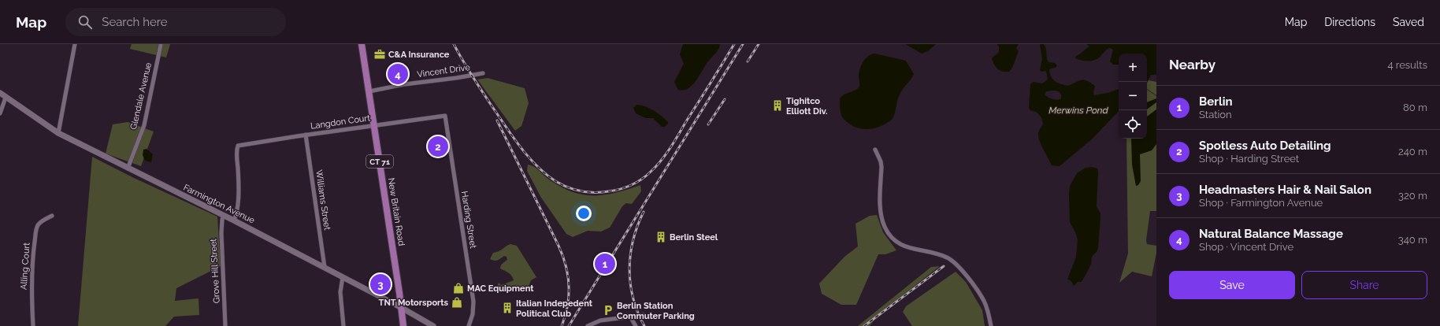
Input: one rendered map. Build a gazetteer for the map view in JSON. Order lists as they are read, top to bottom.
{
  "streets": {
    "main road": ["CT 71", "Farmington Avenue", "New Britain Road"],
    "street": [
      "Vincent Drive",
      "Glendale Avenue",
      "Langdon Court",
      "Williams Street",
      "Harding Street",
      "Alling Court",
      "Grove Hill Street"
    ]
  },
  "crossings": [
    ["Vincent Drive", "New Britain Road"],
    ["Glendale Avenue", "Farmington Avenue"],
    ["Langdon Court", "Williams Street"],
    ["Langdon Court", "Farmington Avenue"],
    ["Langdon Court", "New Britain Road"],
    ["Langdon Court", "Harding Street"],
    ["Williams Street", "Farmington Avenue"],
    ["Farmington Avenue", "New Britain Road"],
    ["Farmington Avenue", "Grove Hill Street"]
  ],
  "water": ["Merwins Pond"],
  "places": {
    "office": ["C&A Insurance"],
    "building": ["Tighitco Elliott Div.", "Berlin Steel", "Italian Indepedent Political Club"],
    "shop": ["MAC Equipment", "TNT Motorsports"],
    "parking": ["Berlin Station Commuter Parking"]
  },
  "page": {
    "header": "Map",
    "search": "Search here",
    "nav": ["Map", "Directions", "Saved"],
    "heading": ["Nearby", "4 results"],
    "map_buttons": ["+", "−"],
    "pins": [
      "4",
      "2",
      "1",
      "3"
    ],
    "list": [
      {
        "mark": "1",
        "name": "Berlin",
        "note": "Station",
        "value": "80 m"
      },
      {
        "mark": "2",
        "name": "Spotless Auto Detailing",
        "note": "Shop · Harding Street",
        "value": "240 m"
      },
      {
        "mark": "3",
        "name": "Headmasters Hair & Nail Salon",
        "note": "Shop · Farmington Avenue",
        "value": "320 m"
      },
      {
        "mark": "4",
        "name": "Natural Balance Massage",
        "note": "Shop · Vincent Drive",
        "value": "340 m"
      }
    ],
    "buttons": ["Save", "Share"]
  }
}
